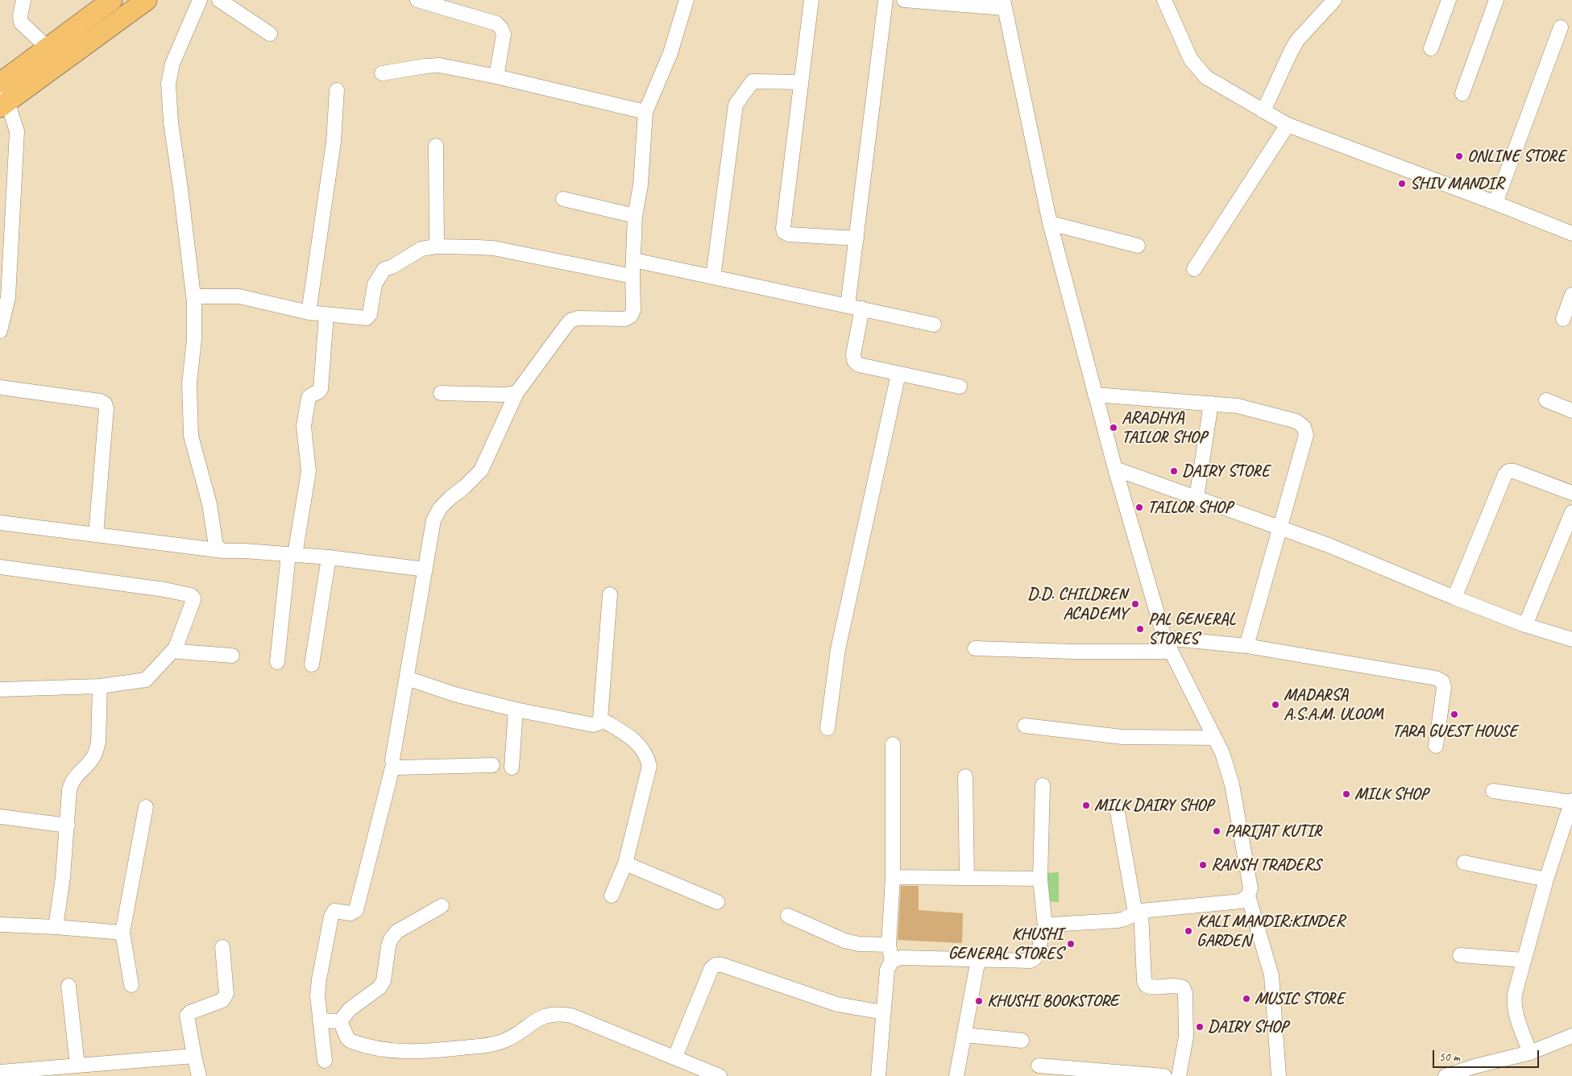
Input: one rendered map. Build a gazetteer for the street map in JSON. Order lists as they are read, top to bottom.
{
  "places": [
    "ONLINE STORE",
    "SHIV MANDIR",
    "ARADHYA TAILOR SHOP",
    "DAIRY STORE",
    "TAILOR SHOP",
    "D.D. CHILDREN ACADEMY",
    "PAL GENERAL STORES",
    "MADARSA A.S.A.M. ULOOM",
    "TARA GUEST HOUSE",
    "MILK SHOP",
    "MILK DAIRY SHOP",
    "PARIJAT KUTIR",
    "RANSH TRADERS",
    "KALI MANDIR;KINDER GARDEN",
    "KHUSHI GENERAL STORES",
    "MUSIC STORE",
    "KHUSHI BOOKSTORE",
    "DAIRY SHOP"
  ],
  "scale_bar": "50 m"
}
